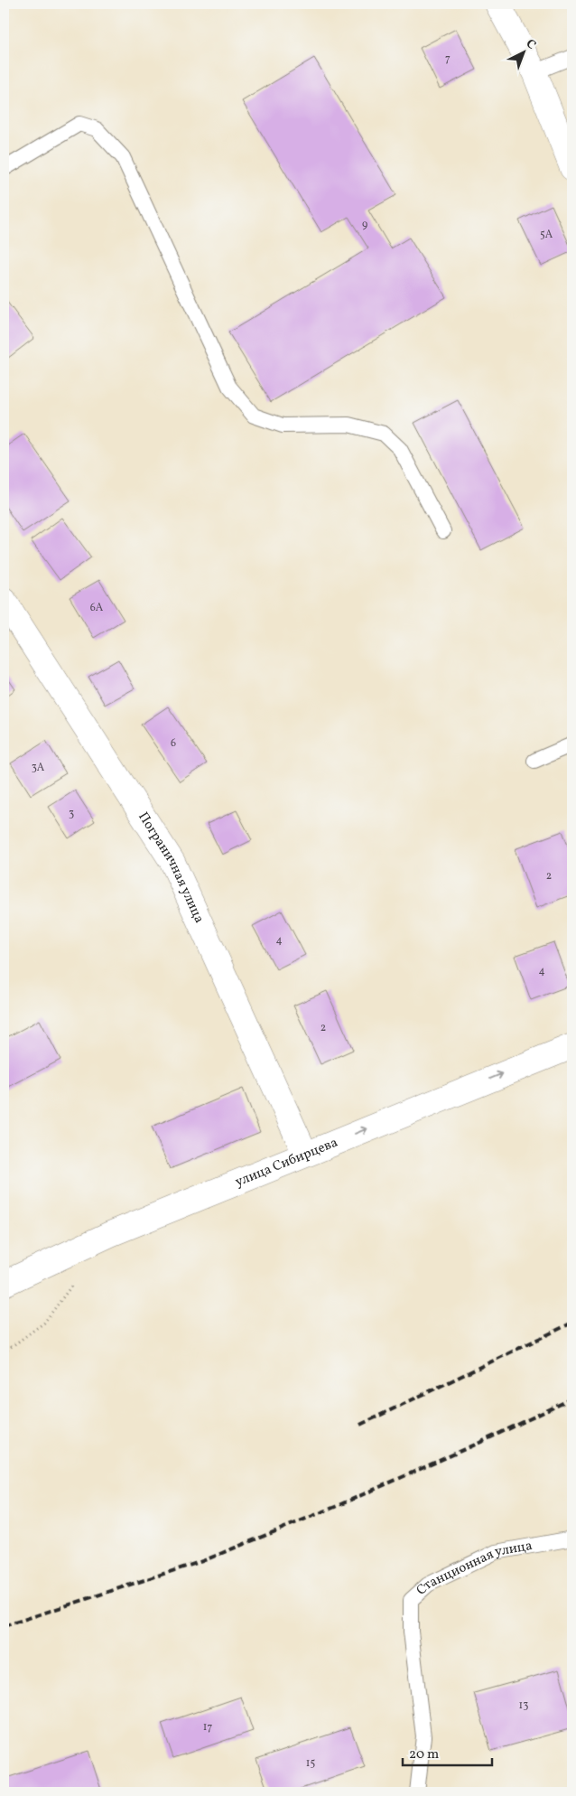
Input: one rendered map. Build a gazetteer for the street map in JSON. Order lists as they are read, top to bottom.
{
  "streets": {
    "street": ["Пограничная улица", "улица Сибирцева"],
    "lane": ["Станционная улица"]
  },
  "crossings": [
    ["Пограничная улица", "улица Сибирцева"]
  ],
  "one_way": ["улица Сибирцева"],
  "house_numbers": [
    "7",
    "9",
    "5А",
    "6А",
    "6",
    "3А",
    "3",
    "2",
    "4",
    "4",
    "2",
    "13",
    "17",
    "15"
  ],
  "scale_bar": "20 m",
  "north": "top right"
}
